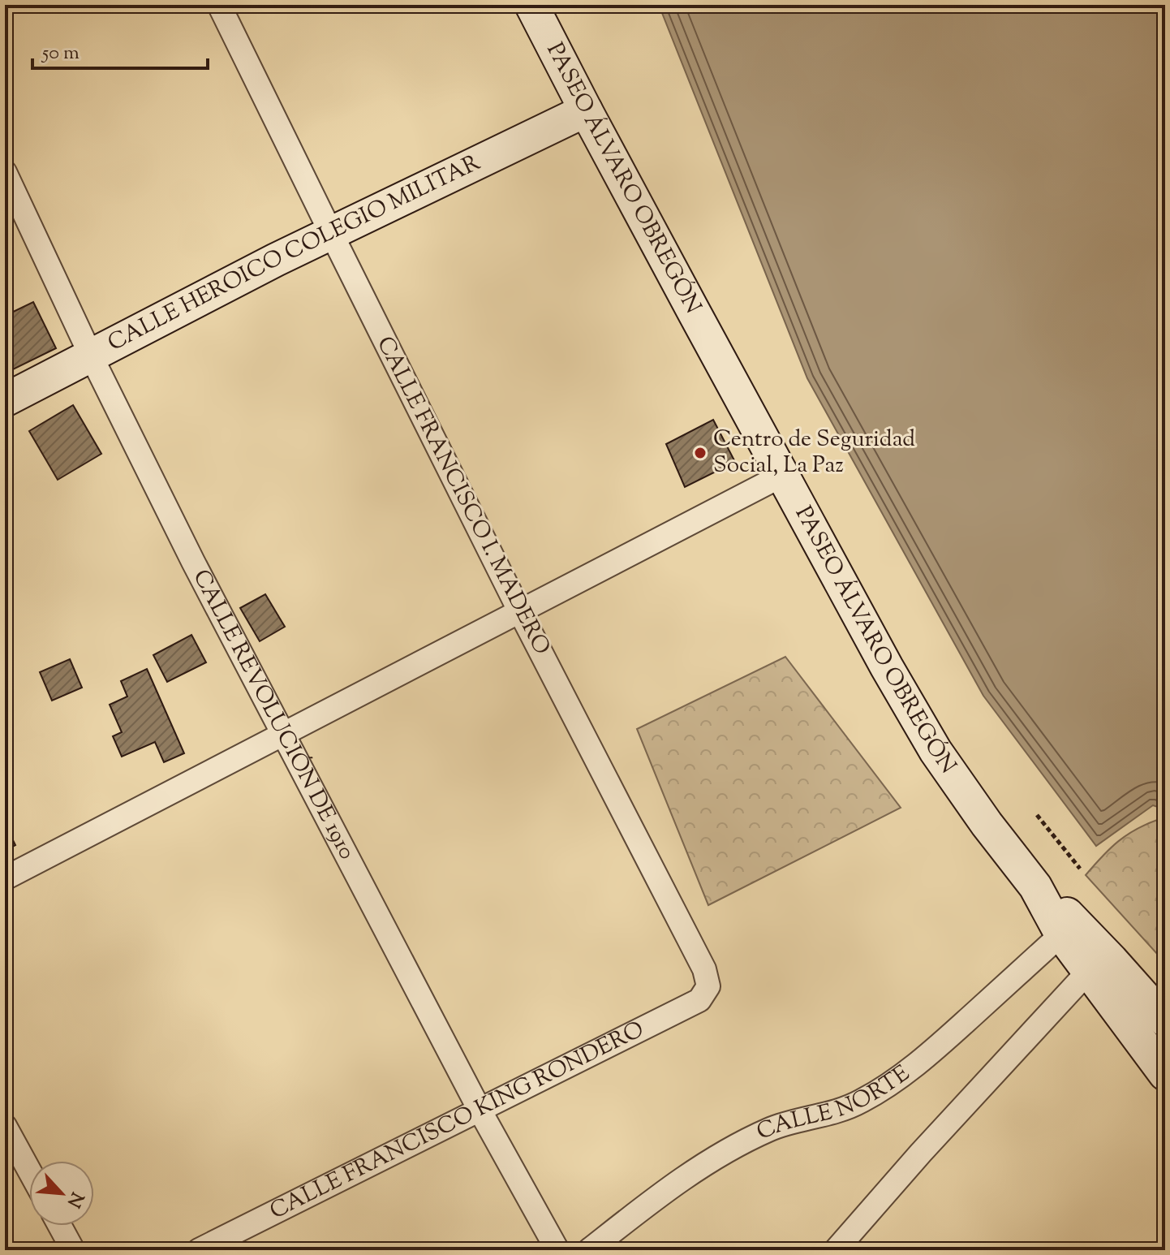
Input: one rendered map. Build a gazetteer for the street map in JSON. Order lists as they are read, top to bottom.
{
  "streets": {
    "main road": ["PASEO ÁLVARO OBREGÓN", "CALLE HEROICO COLEGIO MILITAR"],
    "street": [
      "CALLE FRANCISCO I. MADERO",
      "CALLE REVOLUCIÓN DE 1910",
      "CALLE NORTE",
      "CALLE FRANCISCO KING RONDERO"
    ]
  },
  "crossings": [
    ["PASEO ÁLVARO OBREGÓN", "CALLE HEROICO COLEGIO MILITAR"],
    ["CALLE HEROICO COLEGIO MILITAR", "CALLE FRANCISCO I. MADERO"],
    ["CALLE HEROICO COLEGIO MILITAR", "CALLE REVOLUCIÓN DE 1910"],
    ["CALLE FRANCISCO I. MADERO", "CALLE FRANCISCO KING RONDERO"],
    ["CALLE REVOLUCIÓN DE 1910", "CALLE FRANCISCO KING RONDERO"]
  ],
  "places": ["Centro de Seguridad Social, La Paz"],
  "scale_bar": "50 m",
  "north": "bottom right"
}
